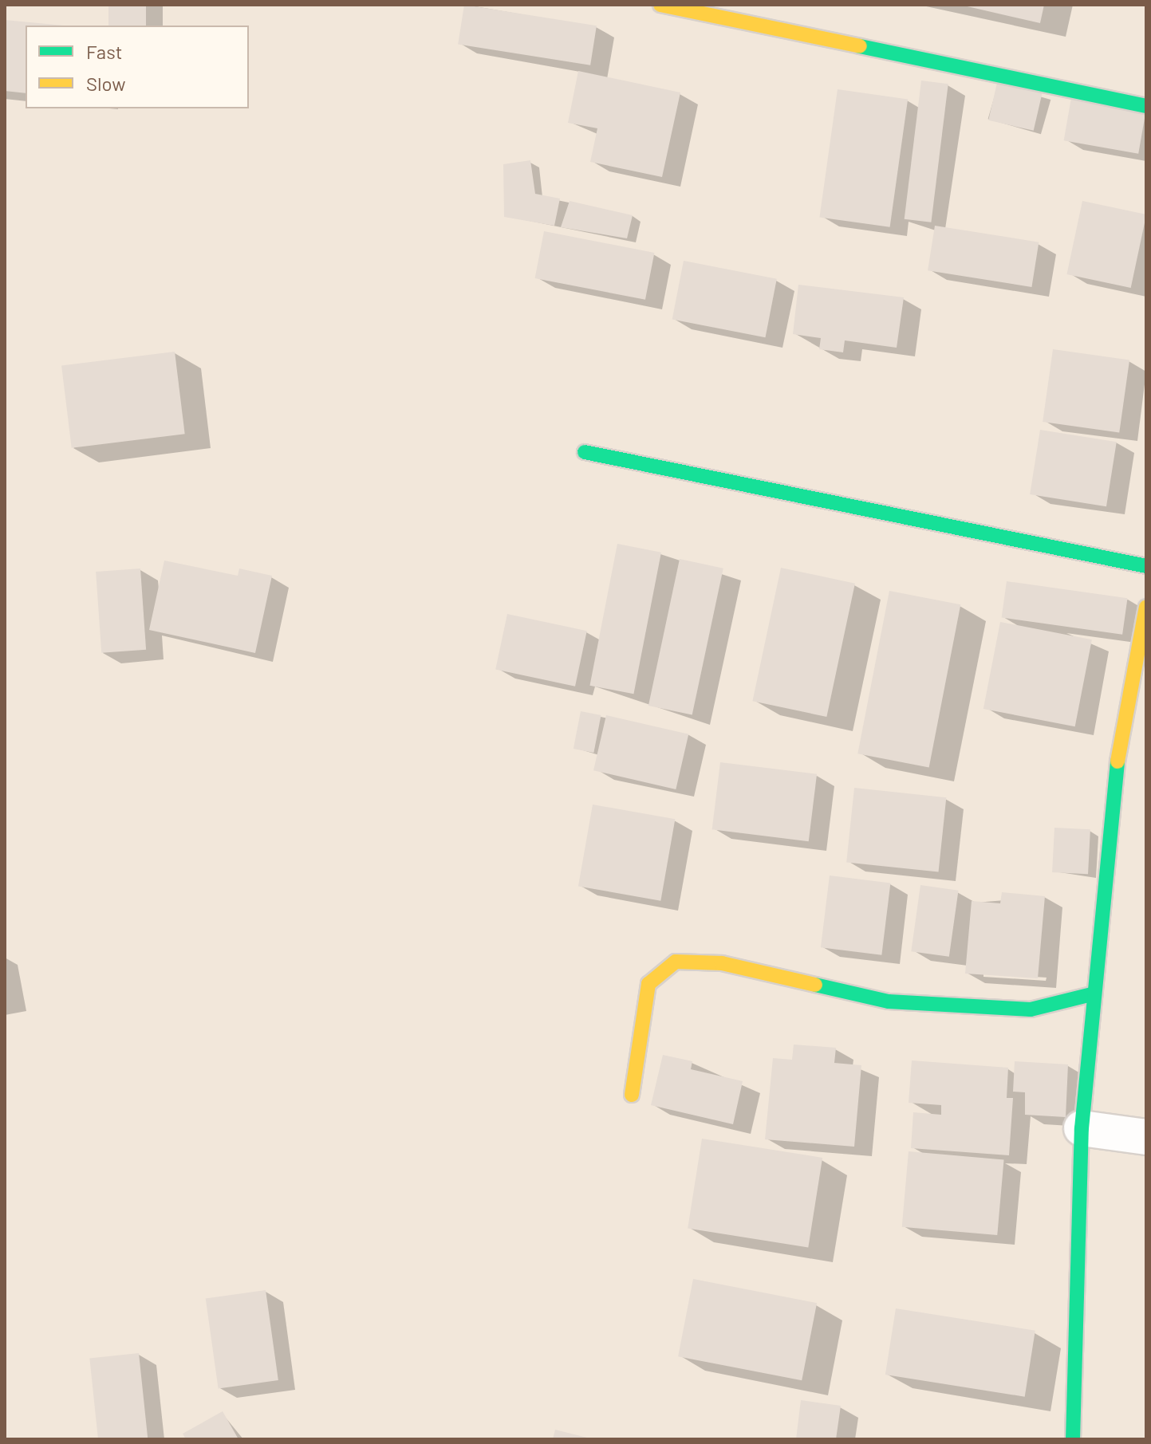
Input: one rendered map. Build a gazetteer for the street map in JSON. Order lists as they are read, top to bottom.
{
  "legend": ["Fast", "Slow"]
}
